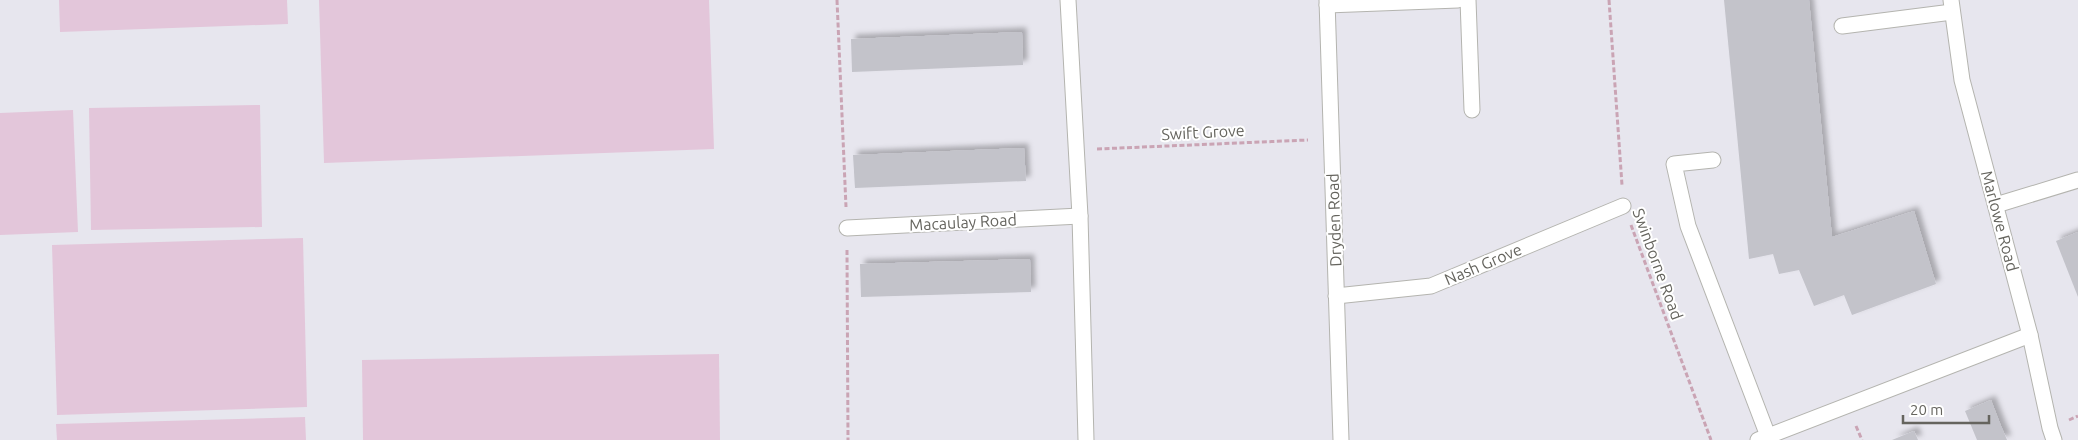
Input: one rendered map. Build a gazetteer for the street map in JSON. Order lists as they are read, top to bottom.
{
  "streets": {
    "street": [
      "Dryden Road",
      "Marlowe Road",
      "Macaulay Road",
      "Nash Grove"
    ],
    "path": ["Swift Grove", "Swinborne Road"]
  },
  "crossings": [
    ["Swift Grove", "Dryden Road"],
    ["Dryden Road", "Nash Grove"],
    ["Nash Grove", "Swinborne Road"]
  ],
  "scale_bar": "20 m"
}
